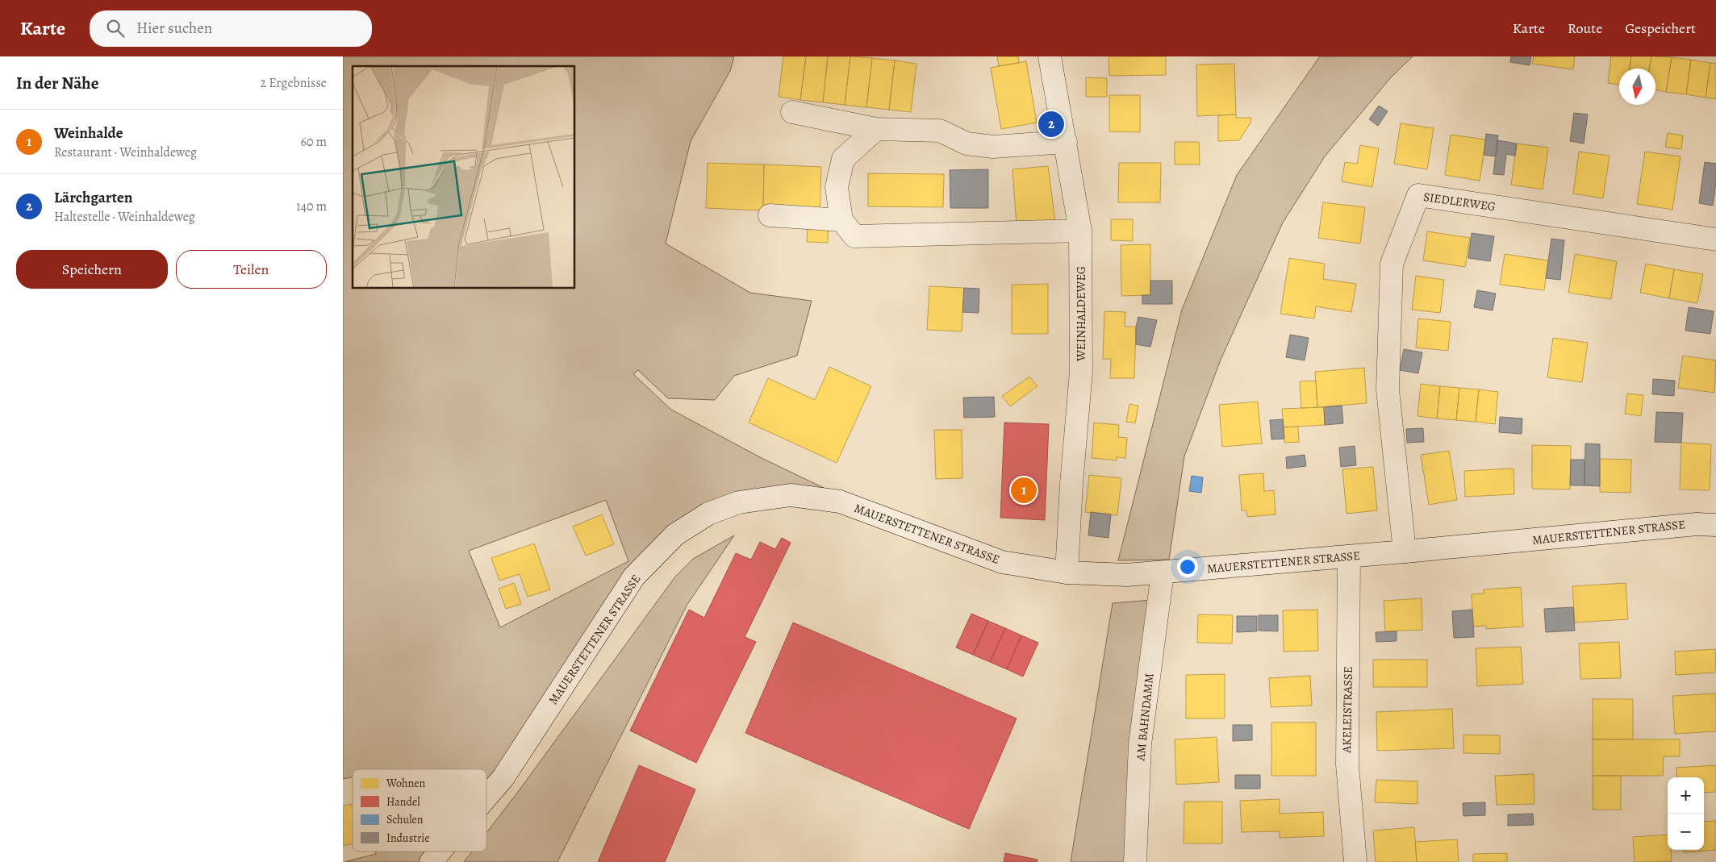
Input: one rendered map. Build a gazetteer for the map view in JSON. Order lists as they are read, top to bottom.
{
  "streets": {
    "street": [
      "SIEDLERWEG",
      "WEINHALDEWEG",
      "MAUERSTETTENER STRASSE",
      "AKELEISTRASSE",
      "AM BAHNDAMM"
    ]
  },
  "crossings": [
    ["SIEDLERWEG", "MAUERSTETTENER STRASSE"],
    ["WEINHALDEWEG", "MAUERSTETTENER STRASSE"],
    ["MAUERSTETTENER STRASSE", "AKELEISTRASSE"],
    ["MAUERSTETTENER STRASSE", "AM BAHNDAMM"]
  ],
  "legend": [
    "Wohnen",
    "Handel",
    "Schulen",
    "Industrie"
  ],
  "north": "bottom",
  "page": {
    "header": "Karte",
    "search": "Hier suchen",
    "nav": ["Karte", "Route", "Gespeichert"],
    "heading": ["In der Nähe", "2 Ergebnisse"],
    "list": [
      {
        "mark": "1",
        "name": "Weinhalde",
        "note": "Restaurant · Weinhaldeweg",
        "value": "60 m"
      },
      {
        "mark": "2",
        "name": "Lärchgarten",
        "note": "Haltestelle · Weinhaldeweg",
        "value": "140 m"
      }
    ],
    "pins": ["2", "1"],
    "buttons": ["Speichern", "Teilen"],
    "map_buttons": ["+", "−"]
  }
}
